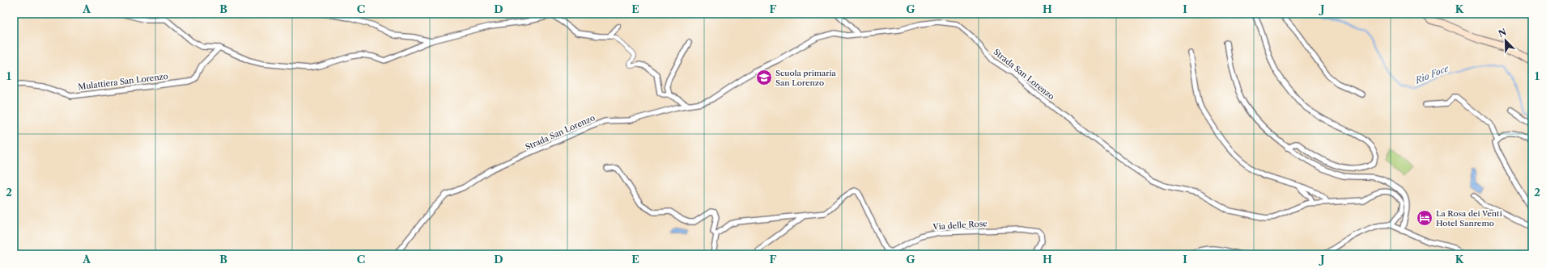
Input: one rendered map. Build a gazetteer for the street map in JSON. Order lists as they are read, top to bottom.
{
  "streets": {
    "street": ["Strada San Lorenzo", "Mulattiera San Lorenzo", "Via delle Rose"]
  },
  "water": ["Rio Foce"],
  "places": {
    "school or university": ["Scuola primaria San Lorenzo"],
    "hotel": ["La Rosa dei Venti Hotel Sanremo"]
  },
  "north": "top left",
  "grid": {
    "columns": [
      "A",
      "B",
      "C",
      "D",
      "E",
      "F",
      "G",
      "H",
      "I",
      "J",
      "K"
    ],
    "rows": ["1", "2"]
  }
}
